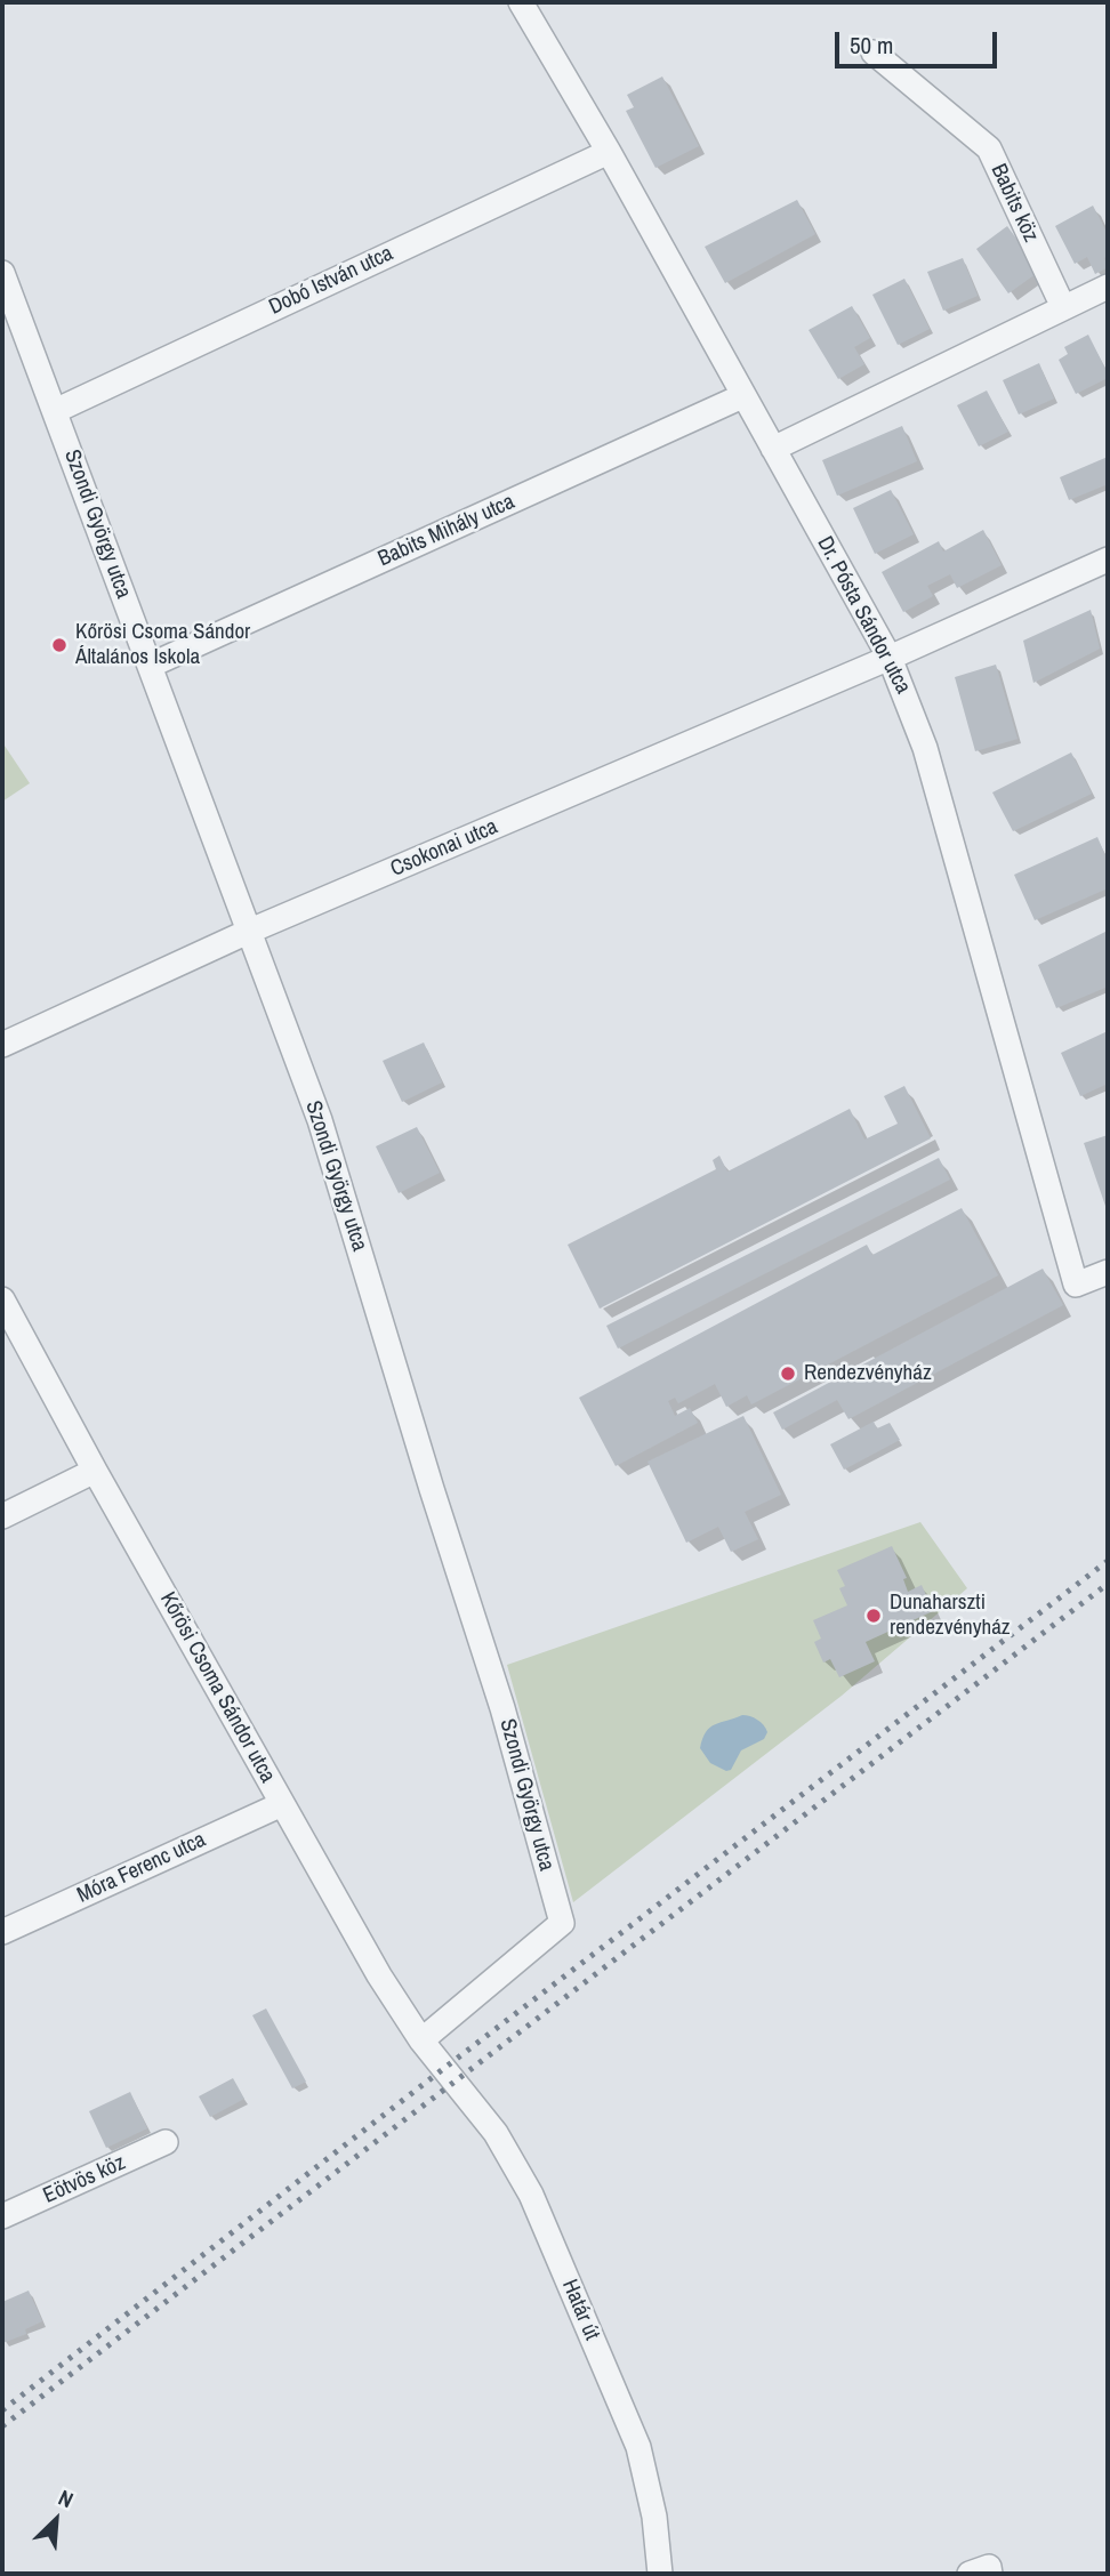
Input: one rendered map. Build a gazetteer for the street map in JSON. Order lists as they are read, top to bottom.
{
  "streets": {
    "street": [
      "Babits köz",
      "Dobó István utca",
      "Szondi György utca",
      "Babits Mihály utca",
      "Dr. Pósta Sándor utca",
      "Csokonai utca",
      "Kőrösi Csoma Sándor utca",
      "Móra Ferenc utca",
      "Eötvös köz",
      "Határ út"
    ]
  },
  "crossings": [
    ["Dobó István utca", "Szondi György utca"],
    ["Dobó István utca", "Dr. Pósta Sándor utca"],
    ["Szondi György utca", "Babits Mihály utca"],
    ["Szondi György utca", "Csokonai utca"],
    ["Szondi György utca", "Kőrösi Csoma Sándor utca"],
    ["Babits Mihály utca", "Dr. Pósta Sándor utca"],
    ["Dr. Pósta Sándor utca", "Csokonai utca"],
    ["Kőrösi Csoma Sándor utca", "Móra Ferenc utca"],
    ["Kőrösi Csoma Sándor utca", "Határ út"]
  ],
  "places": ["Kőrösi Csoma Sándor Általános Iskola", "Rendezvényház", "Dunaharszti rendezvényház"],
  "scale_bar": "50 m",
  "north": "top right"
}
